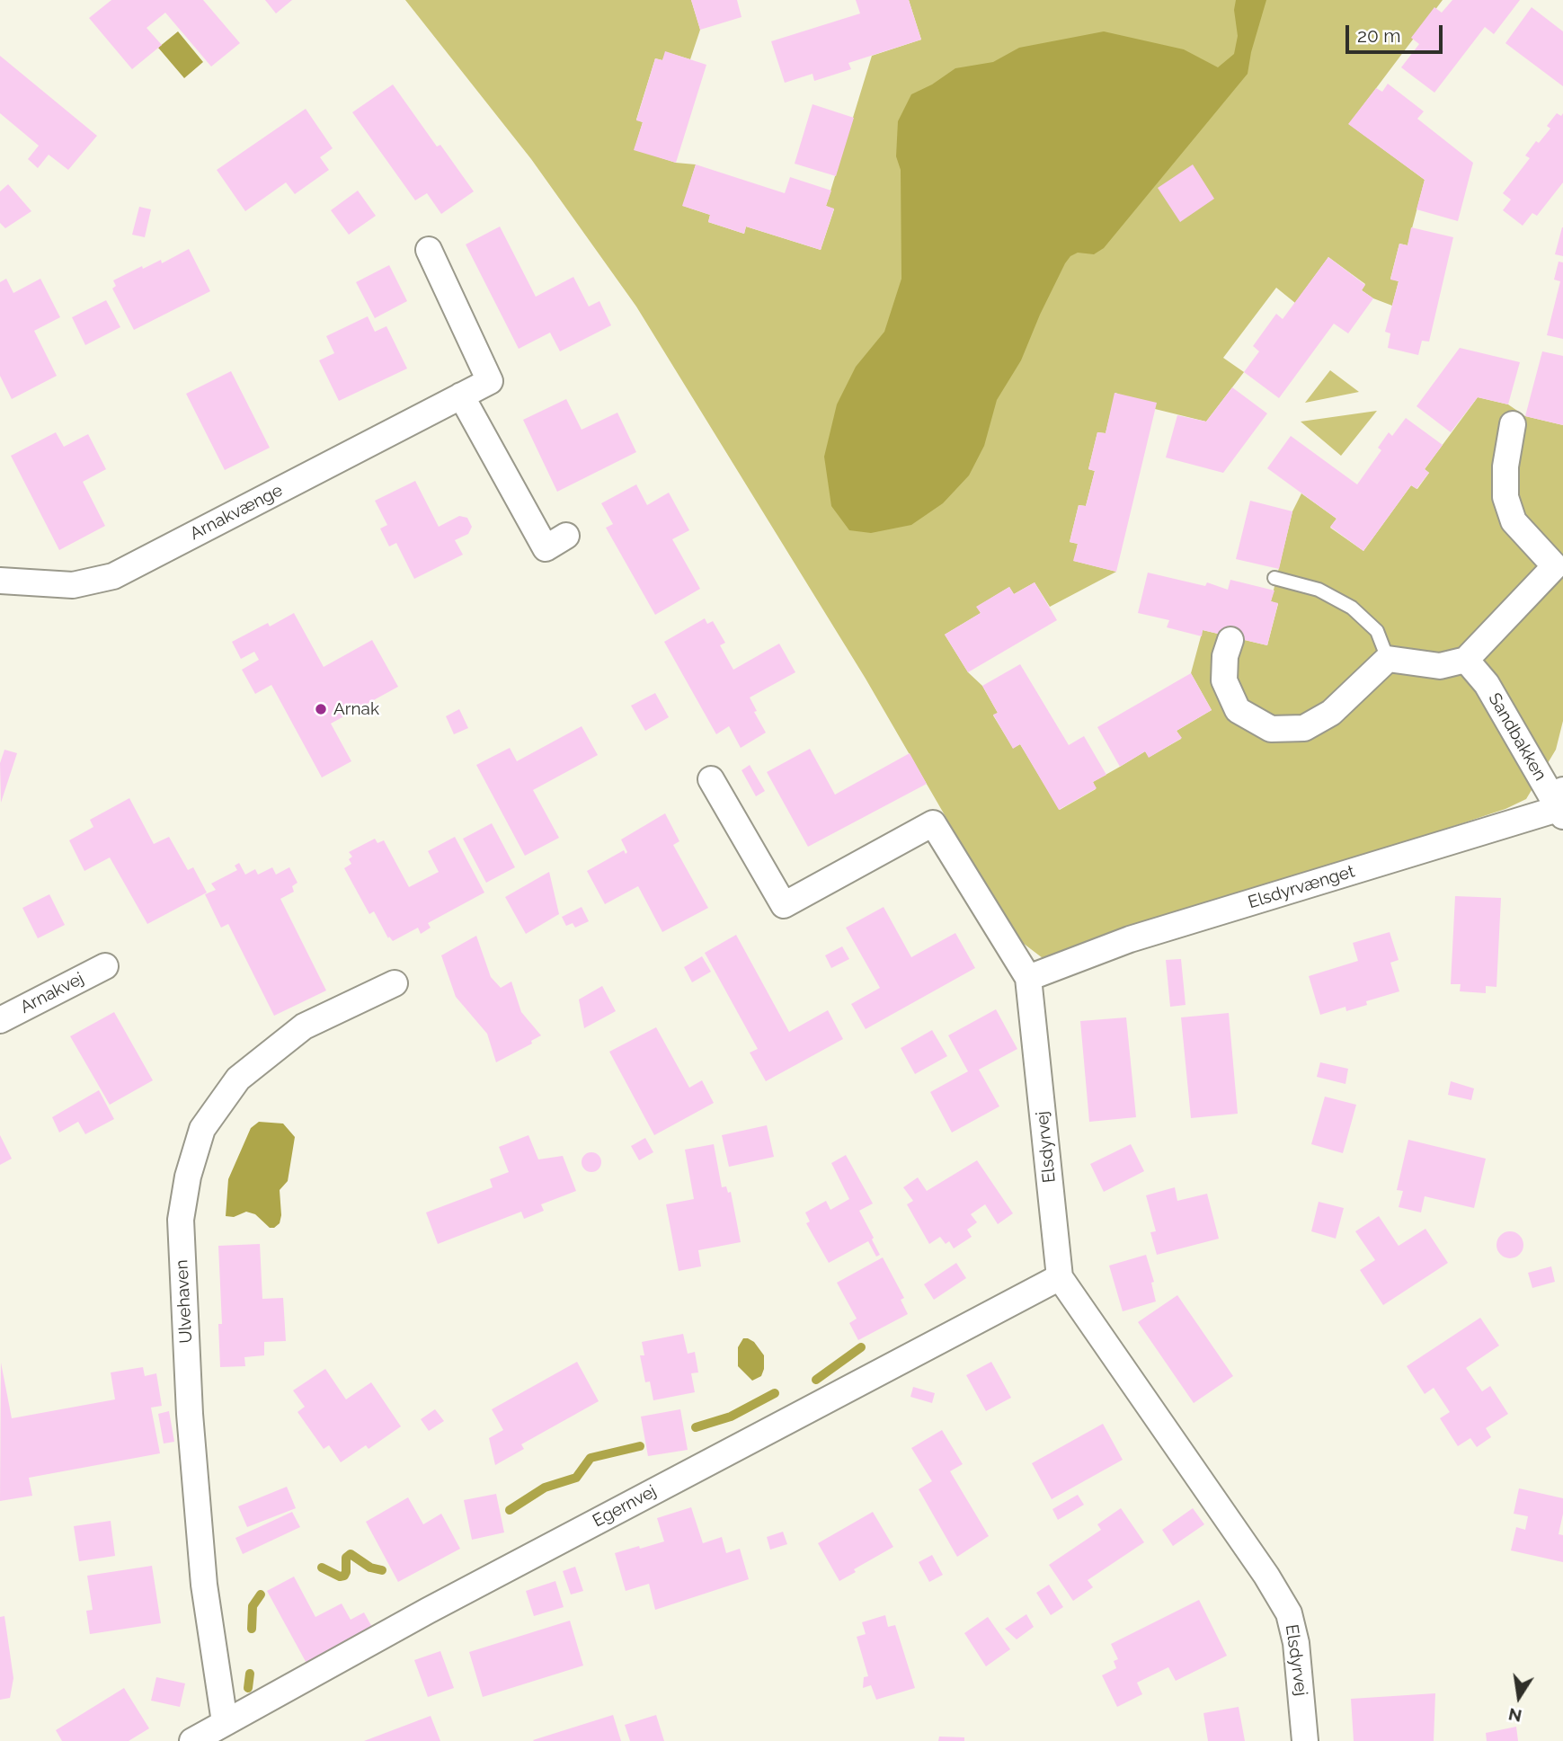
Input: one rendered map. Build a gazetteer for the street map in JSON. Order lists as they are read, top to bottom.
{
  "streets": {
    "street": [
      "Arnakvænge",
      "Sandbakken",
      "Elsdyrvænget",
      "Arnakvej",
      "Elsdyrvej",
      "Ulvehaven",
      "Egernvej"
    ]
  },
  "crossings": [
    ["Sandbakken", "Elsdyrvænget"],
    ["Elsdyrvænget", "Elsdyrvej"],
    ["Elsdyrvej", "Egernvej"],
    ["Ulvehaven", "Egernvej"]
  ],
  "places": ["Arnak"],
  "scale_bar": "20 m",
  "north": "bottom"
}
